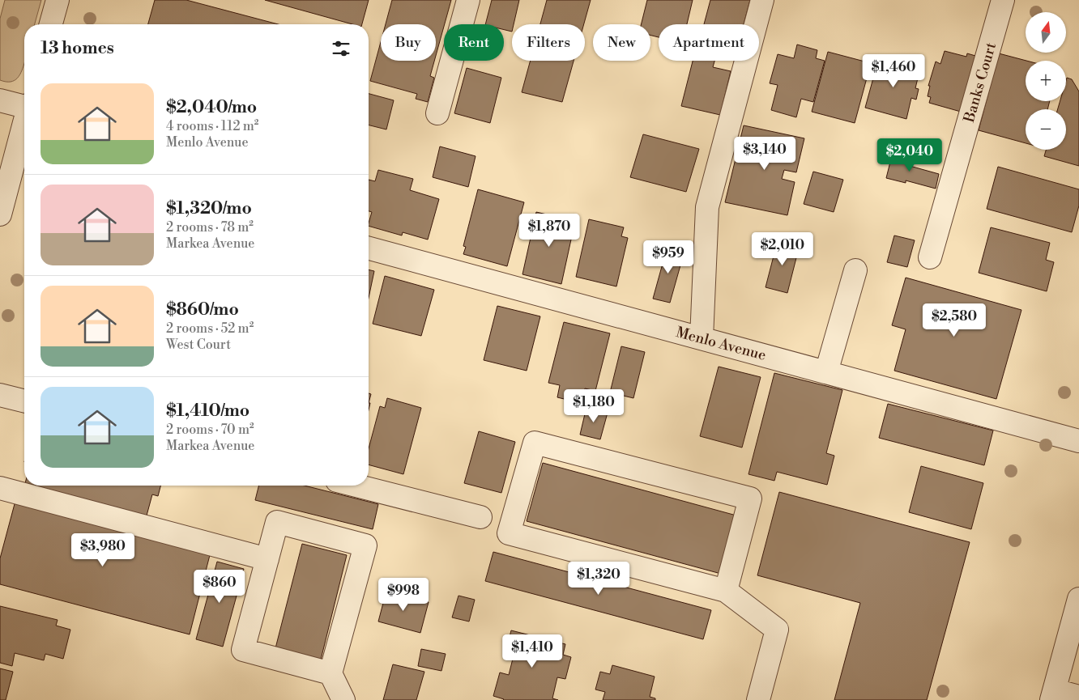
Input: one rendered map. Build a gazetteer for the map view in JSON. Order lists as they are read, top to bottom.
{
  "streets": {
    "street": ["Banks Court", "Menlo Avenue"]
  },
  "north": "top",
  "page": {
    "map_buttons": ["+", "−"],
    "chip": [
      "Buy",
      "Rent",
      "Filters",
      "New",
      "Apartment"
    ],
    "heading": "13 homes",
    "price": [
      "$1,460",
      "$3,140",
      "$2,040",
      "$1,870",
      "$2,010",
      "$959",
      "$2,580",
      "$1,180",
      "$3,980",
      "$1,320",
      "$860",
      "$998",
      "$1,410"
    ],
    "list": [
      {
        "name": "$2,040/mo",
        "note": "4 rooms · 112 m² · Menlo Avenue"
      },
      {
        "name": "$1,320/mo",
        "note": "2 rooms · 78 m² · Markea Avenue"
      },
      {
        "name": "$860/mo",
        "note": "2 rooms · 52 m² · West Court"
      },
      {
        "name": "$1,410/mo",
        "note": "2 rooms · 70 m² · Markea Avenue"
      }
    ]
  }
}
